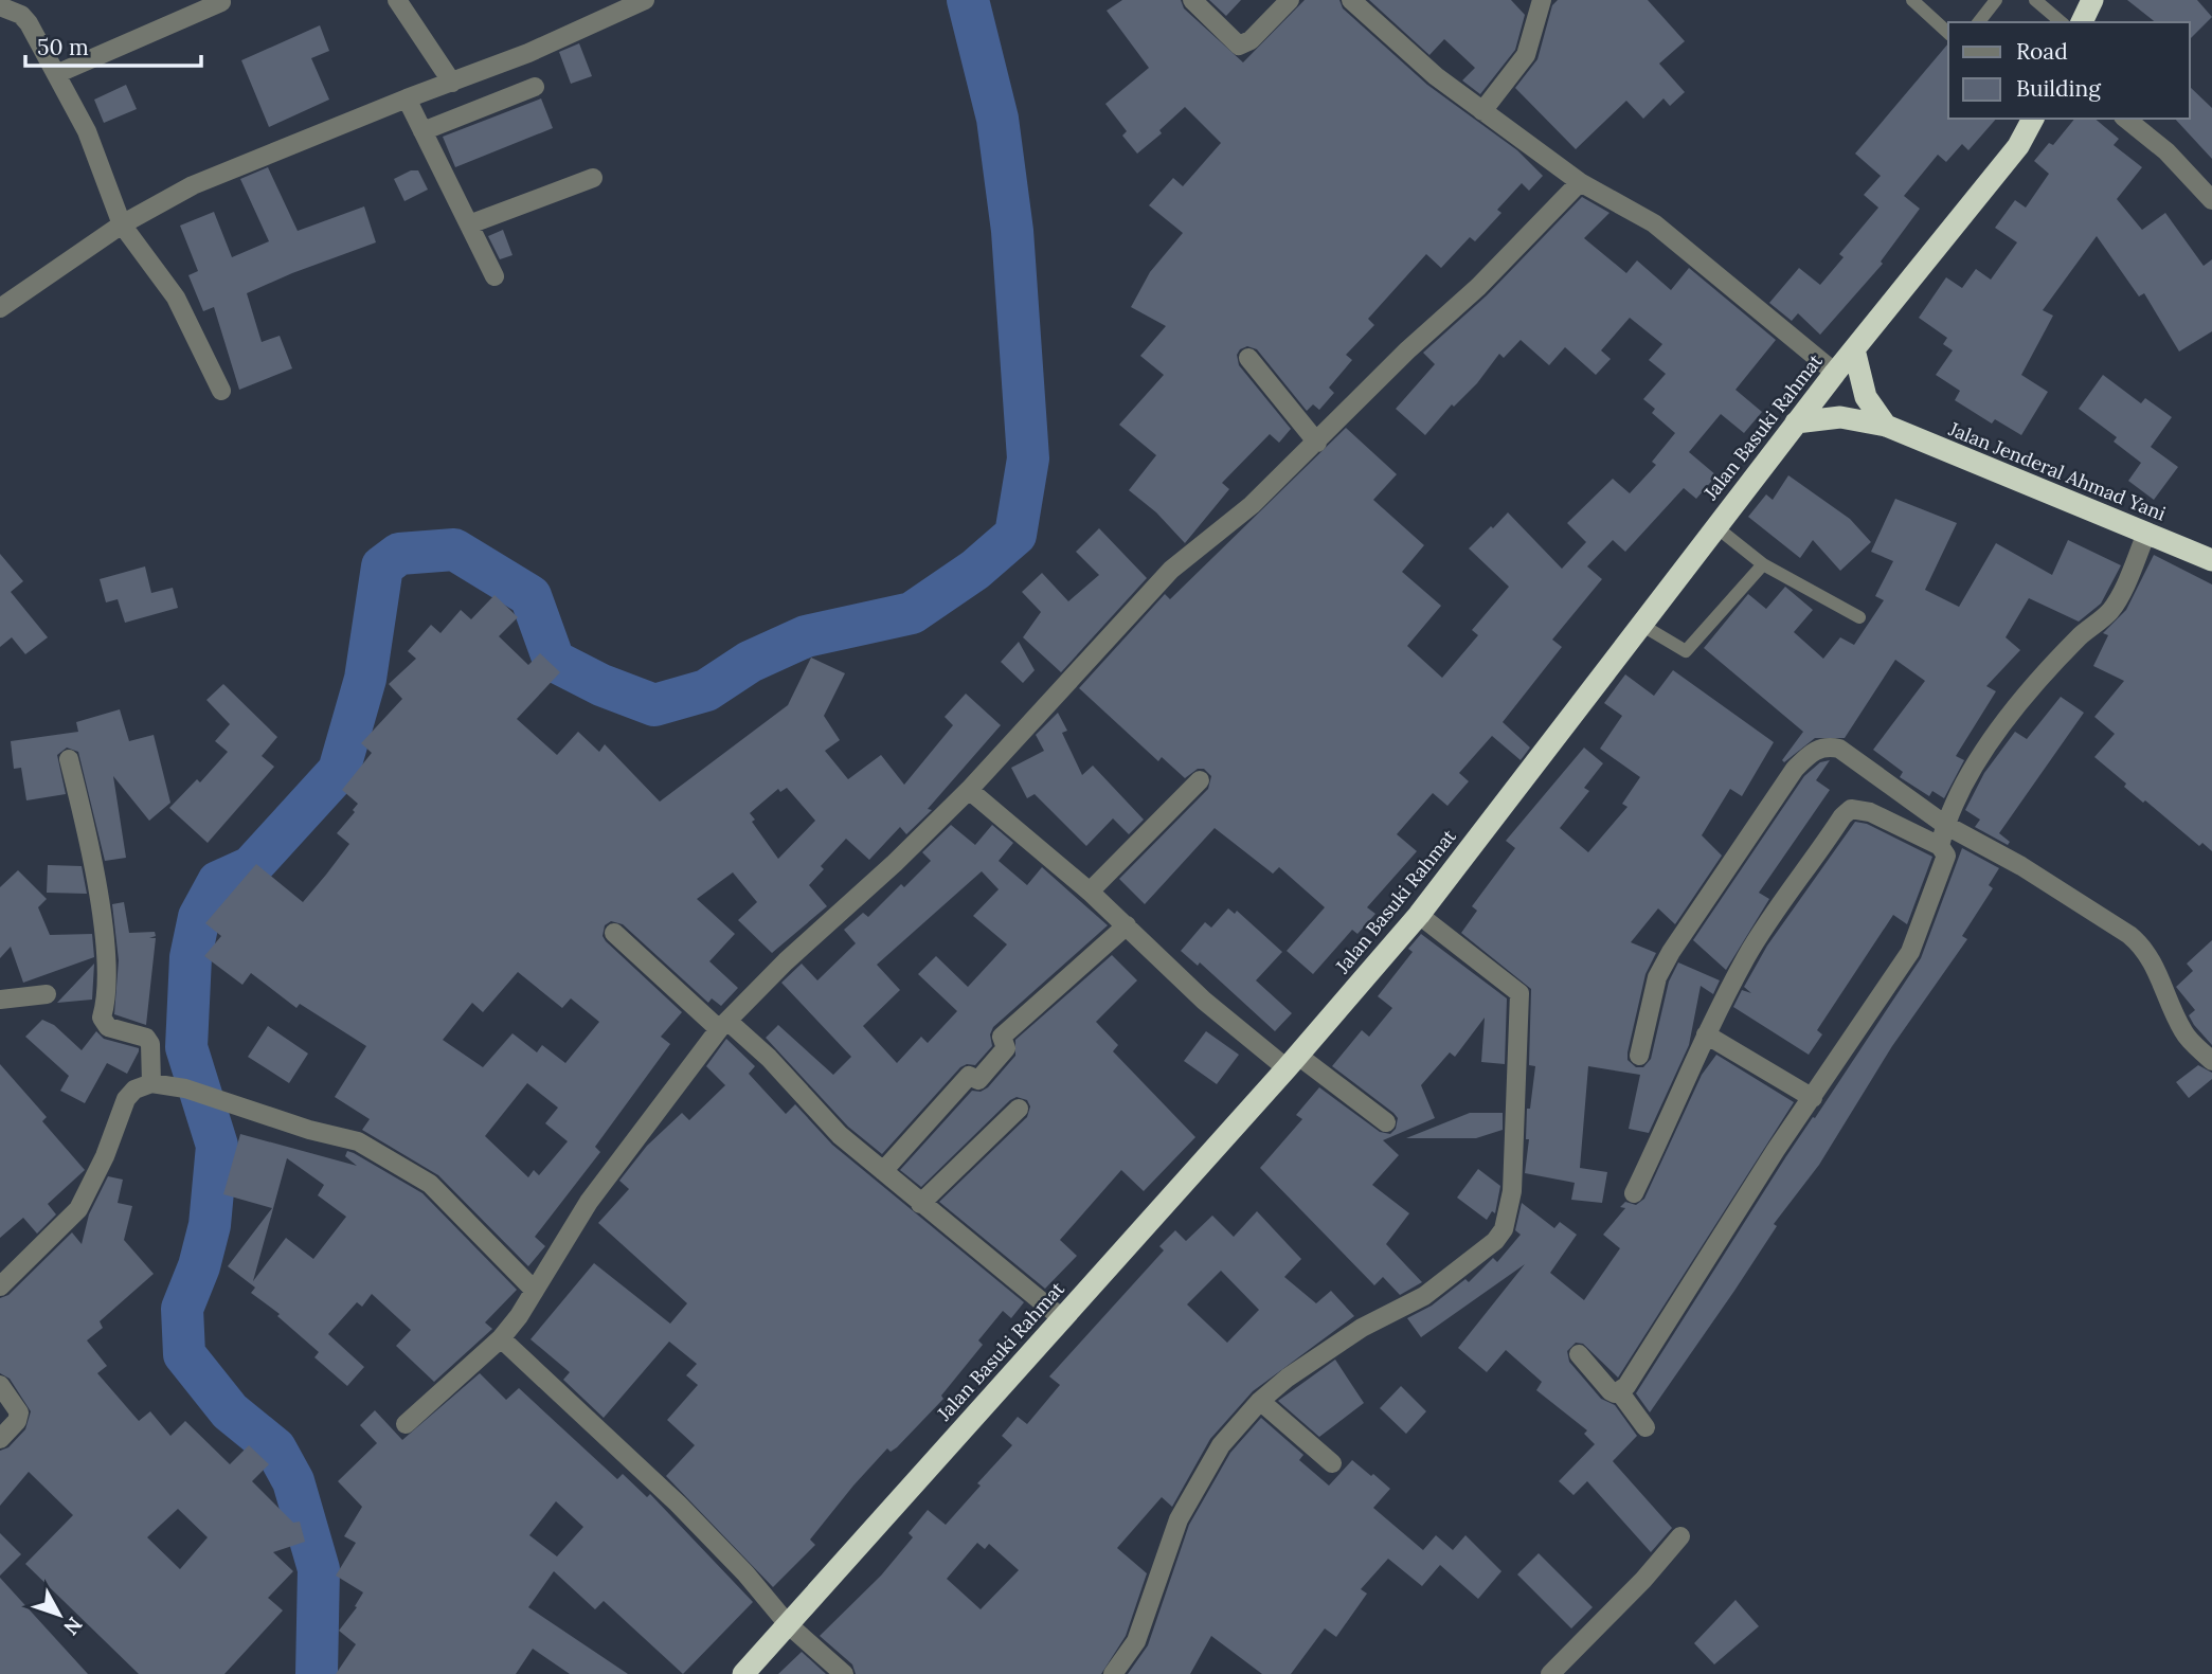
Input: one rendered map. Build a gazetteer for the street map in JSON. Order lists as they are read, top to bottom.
{
  "streets": {
    "highway": ["Jalan Basuki Rahmat", "Jalan Jenderal Ahmad Yani"]
  },
  "crossings": [
    ["Jalan Basuki Rahmat", "Jalan Jenderal Ahmad Yani"]
  ],
  "legend": ["Road", "Building"],
  "scale_bar": "50 m",
  "north": "bottom right"
}
